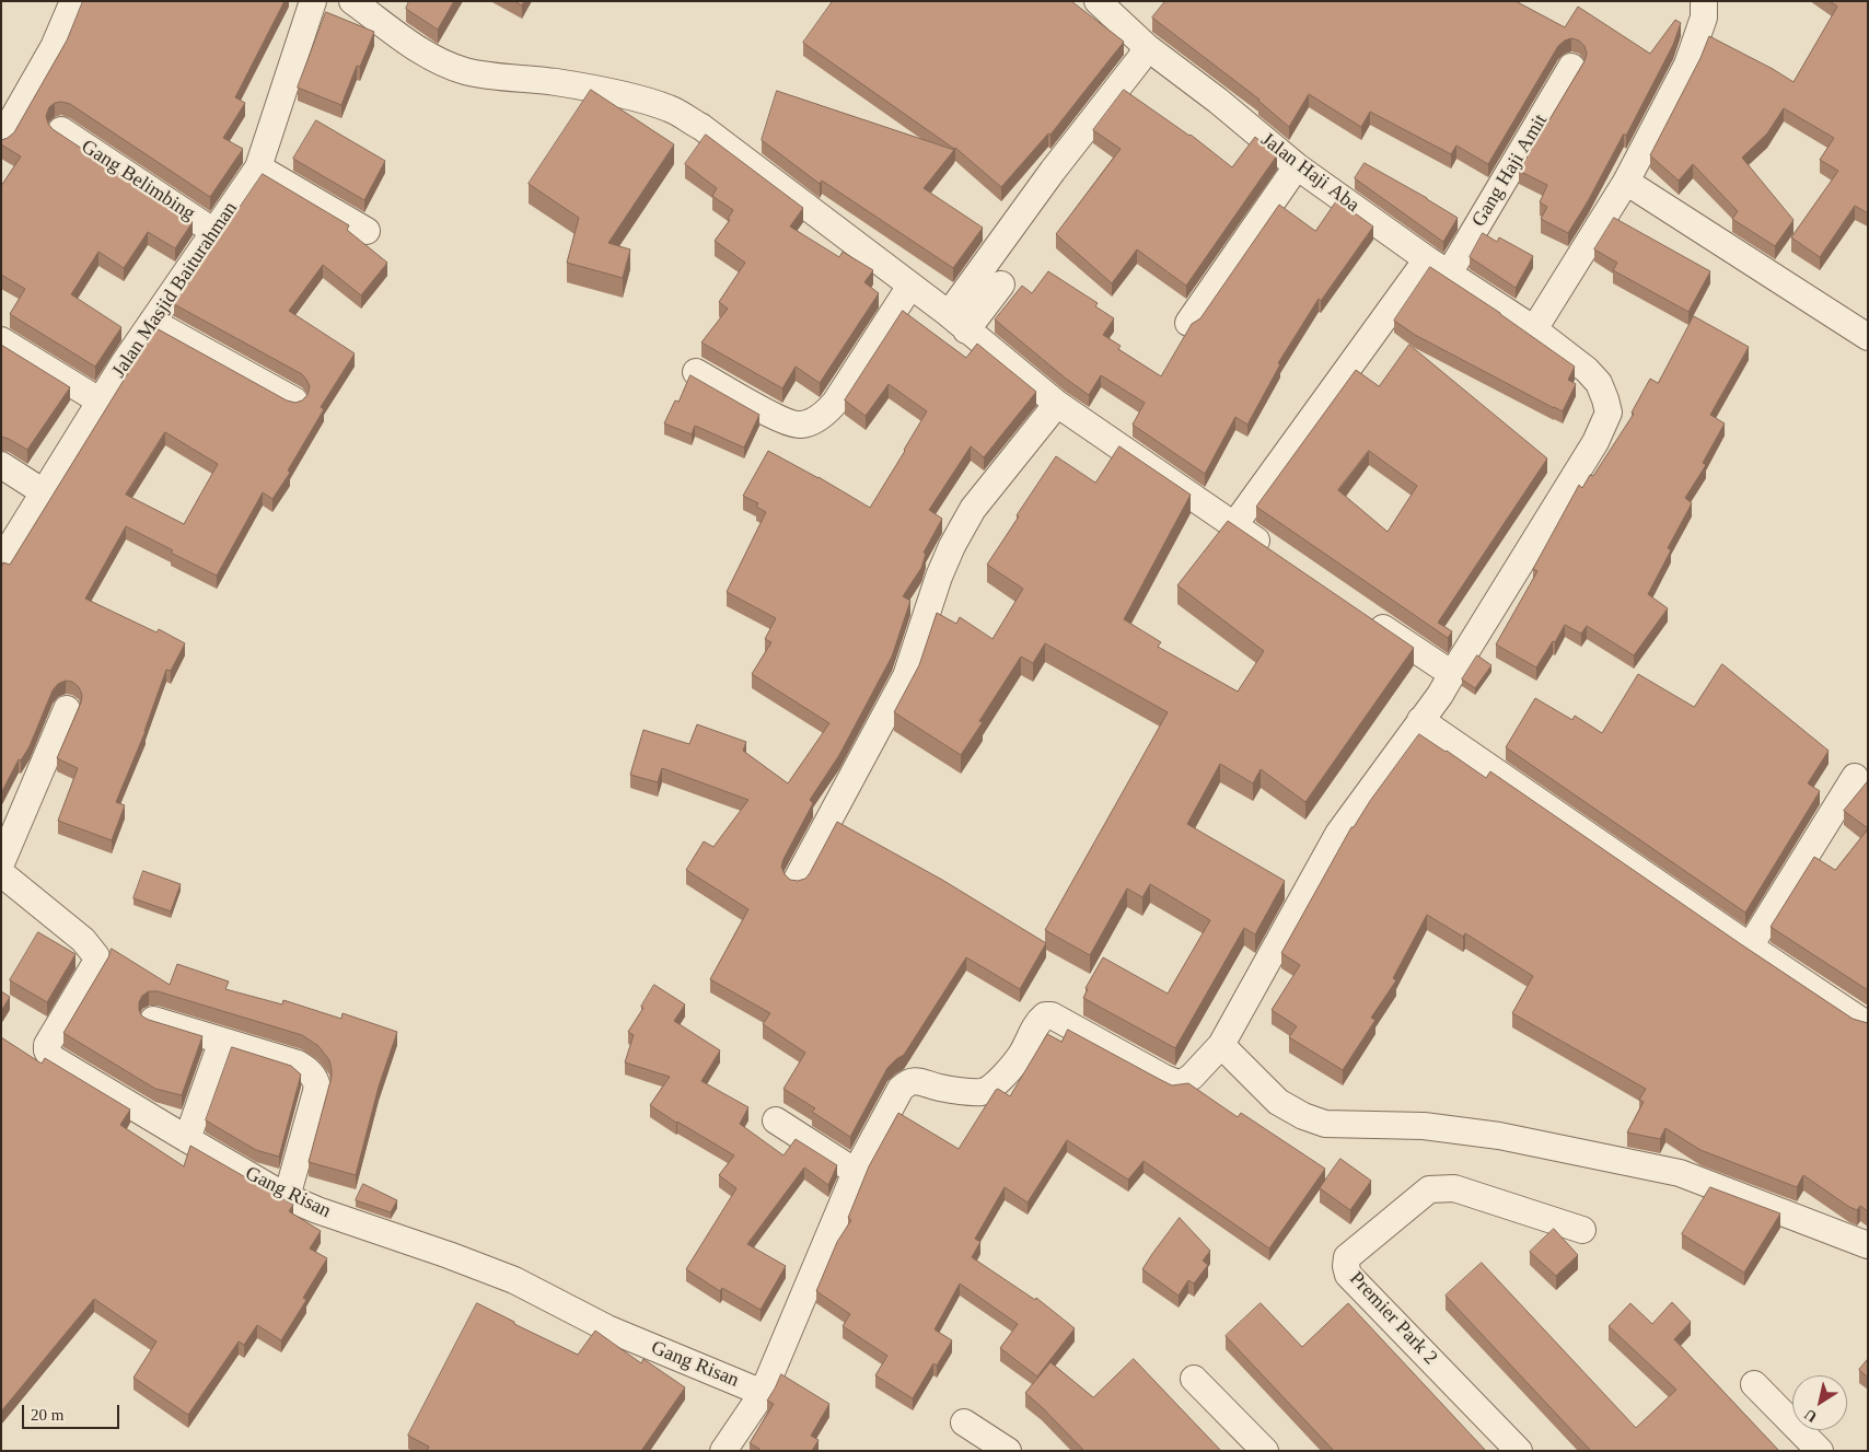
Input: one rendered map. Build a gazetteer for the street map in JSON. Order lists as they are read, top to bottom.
{
  "streets": {
    "street": [
      "Gang Haji Amit",
      "Jalan Haji Aba",
      "Gang Belimbing",
      "Jalan Masjid Baiturahman",
      "Gang Risan",
      "Premier Park 2"
    ]
  },
  "crossings": [
    ["Gang Haji Amit", "Jalan Haji Aba"],
    ["Gang Belimbing", "Jalan Masjid Baiturahman"]
  ],
  "scale_bar": "20 m",
  "north": "bottom left"
}
